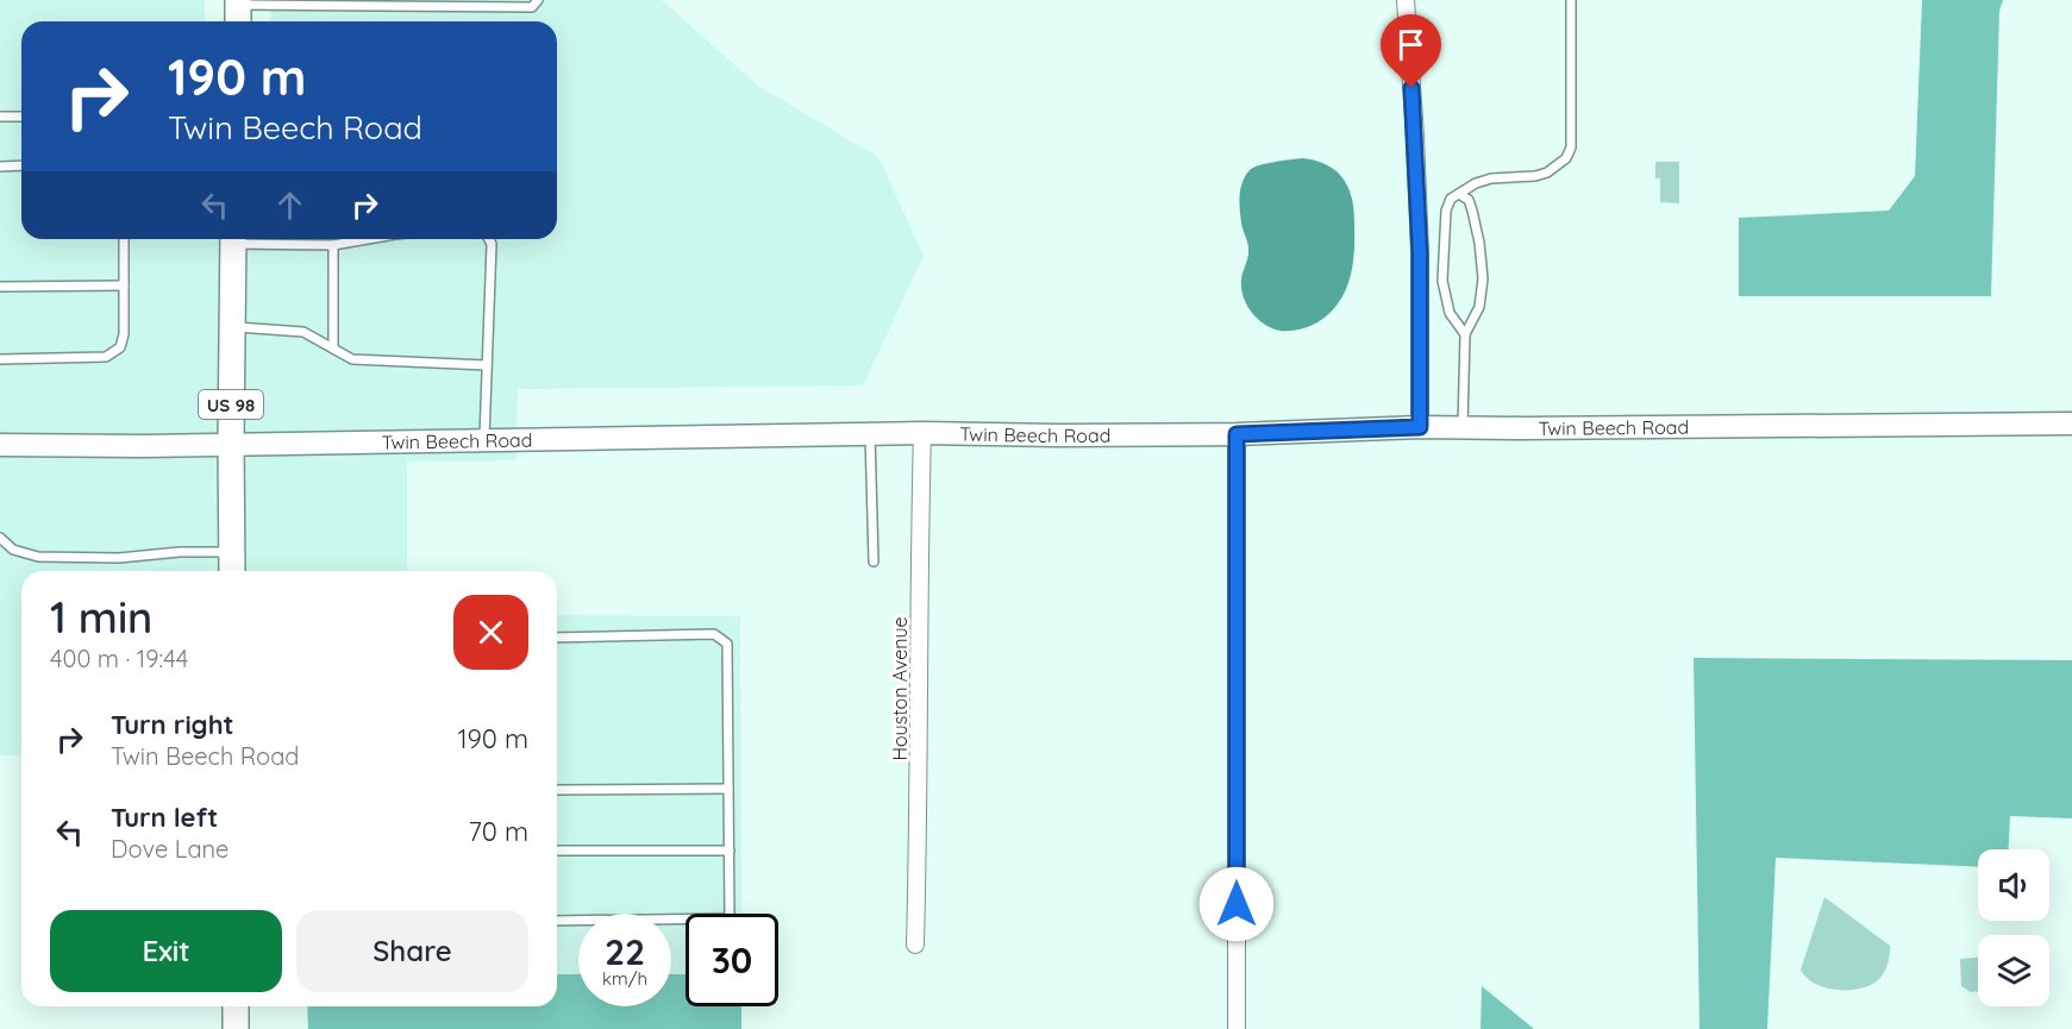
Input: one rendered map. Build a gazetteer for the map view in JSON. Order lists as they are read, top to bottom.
{
  "streets": {
    "main road": ["US 98"],
    "street": ["Twin Beech Road", "Houston Avenue"]
  },
  "crossings": [
    ["US 98", "Twin Beech Road"],
    ["Twin Beech Road", "Houston Avenue"]
  ],
  "page": {
    "turn": ["190 m", "Twin Beech Road"],
    "heading": ["1 min", "400 m · 19:44"],
    "list": [
      {
        "name": "Turn right",
        "note": "Twin Beech Road",
        "value": "190 m"
      },
      {
        "name": "Turn left",
        "note": "Dove Lane",
        "value": "70 m"
      }
    ],
    "buttons": ["Exit", "Share"],
    "speed": "22 km/h",
    "limit": "30"
  }
}
